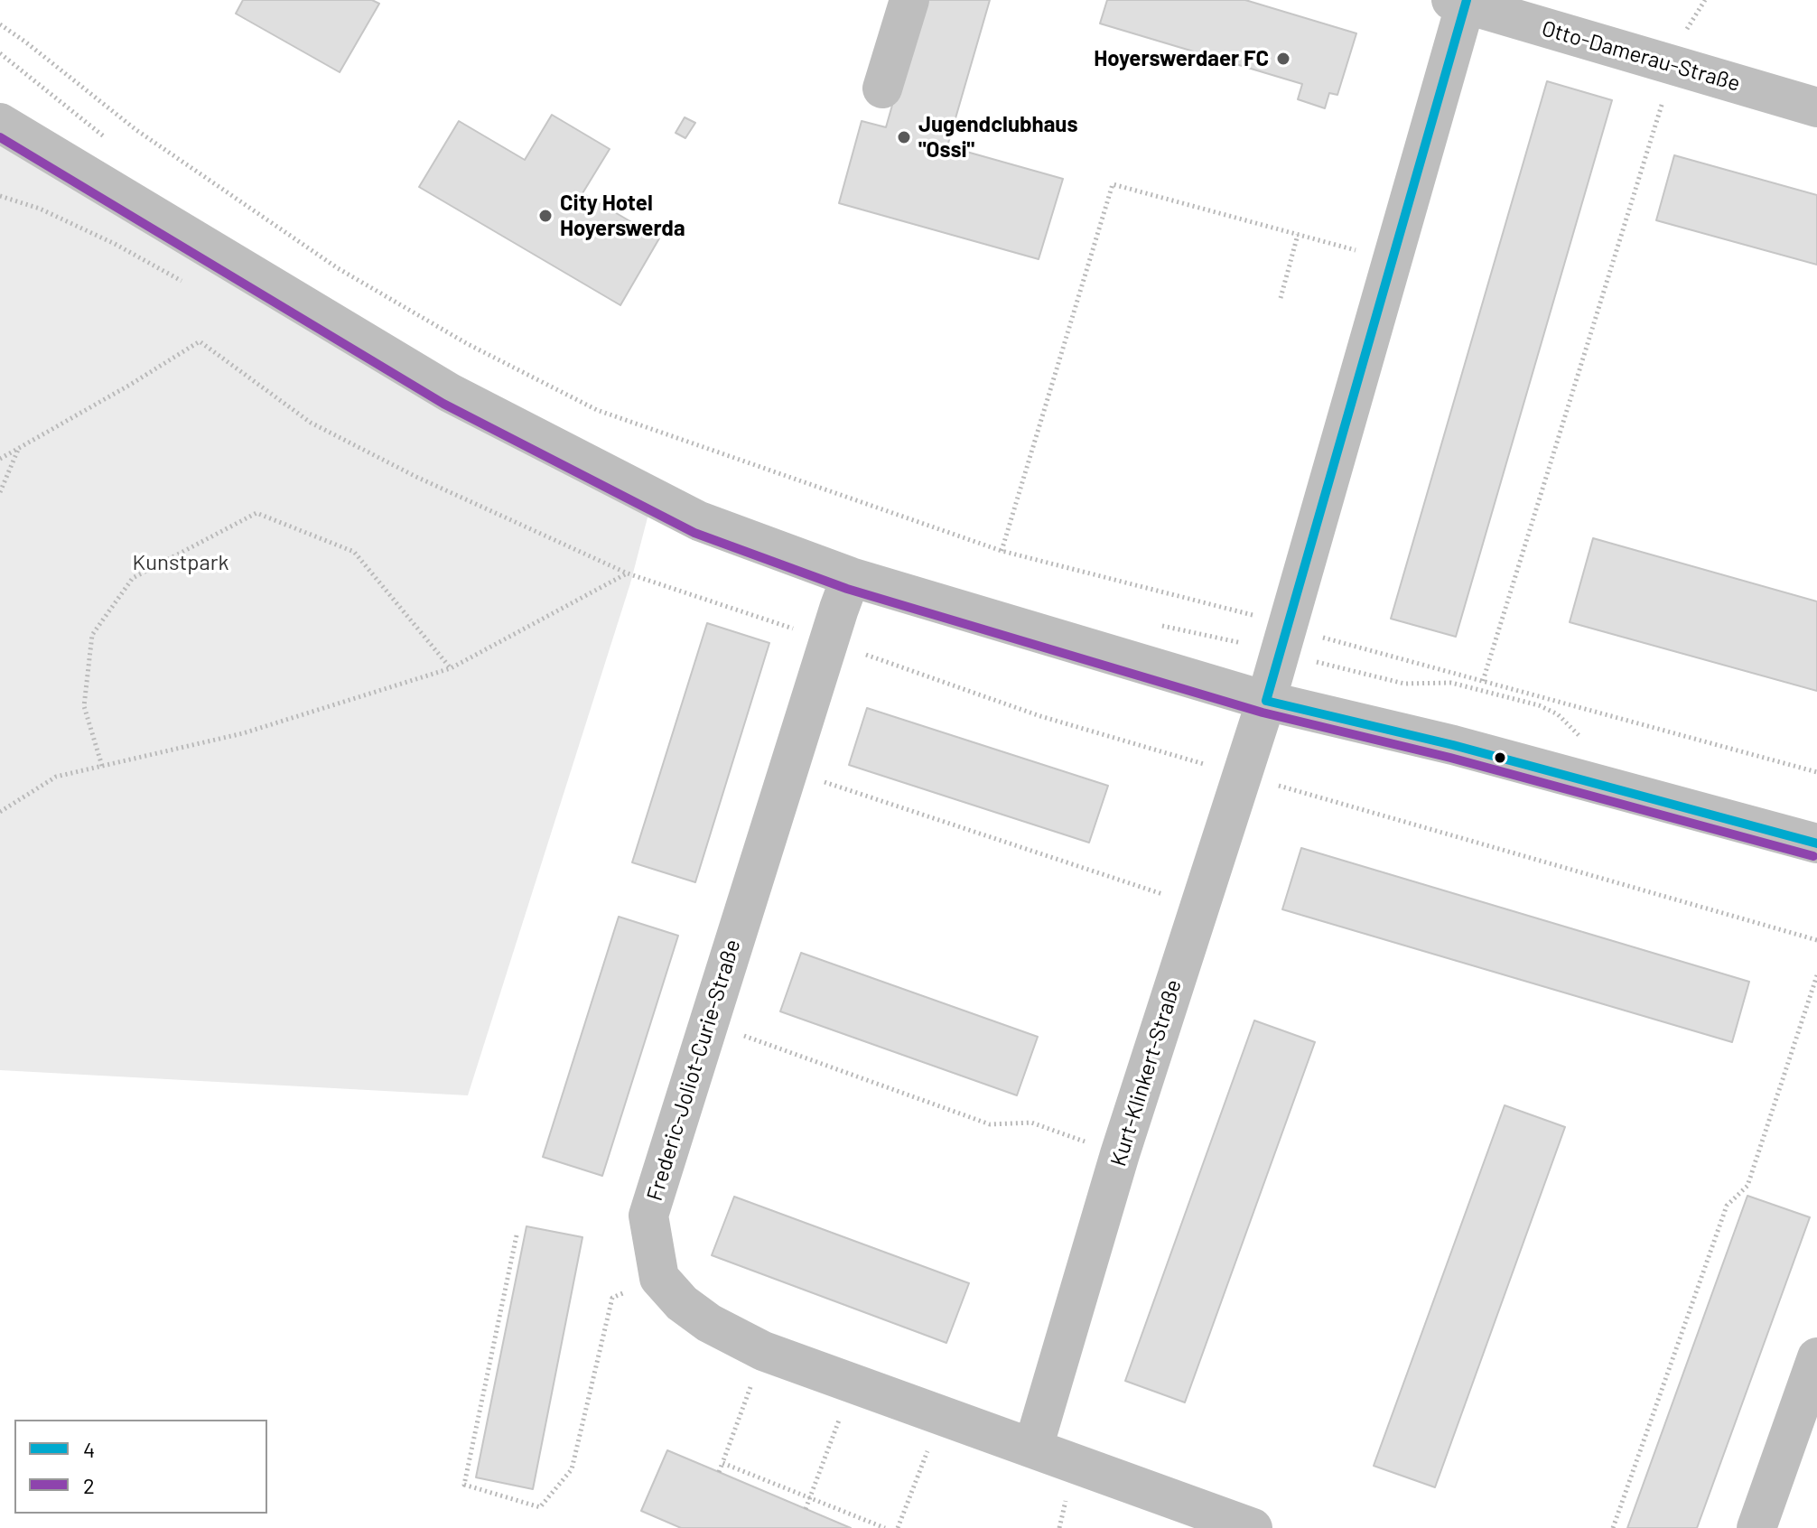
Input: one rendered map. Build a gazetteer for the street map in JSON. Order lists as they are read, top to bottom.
{
  "streets": {
    "street": ["Otto-Damerau-Straße", "Frederic-Joliot-Curie-Straße", "Kurt-Klinkert-Straße"]
  },
  "crossings": [
    ["Otto-Damerau-Straße", "Kurt-Klinkert-Straße"]
  ],
  "parks": ["Kunstpark"],
  "places": ["Hoyerswerdaer FC", "Jugendclubhaus \"Ossi\"", "City Hotel Hoyerswerda"],
  "lines": ["transit line 4", "transit line 2"],
  "legend": ["4", "2"]
}
